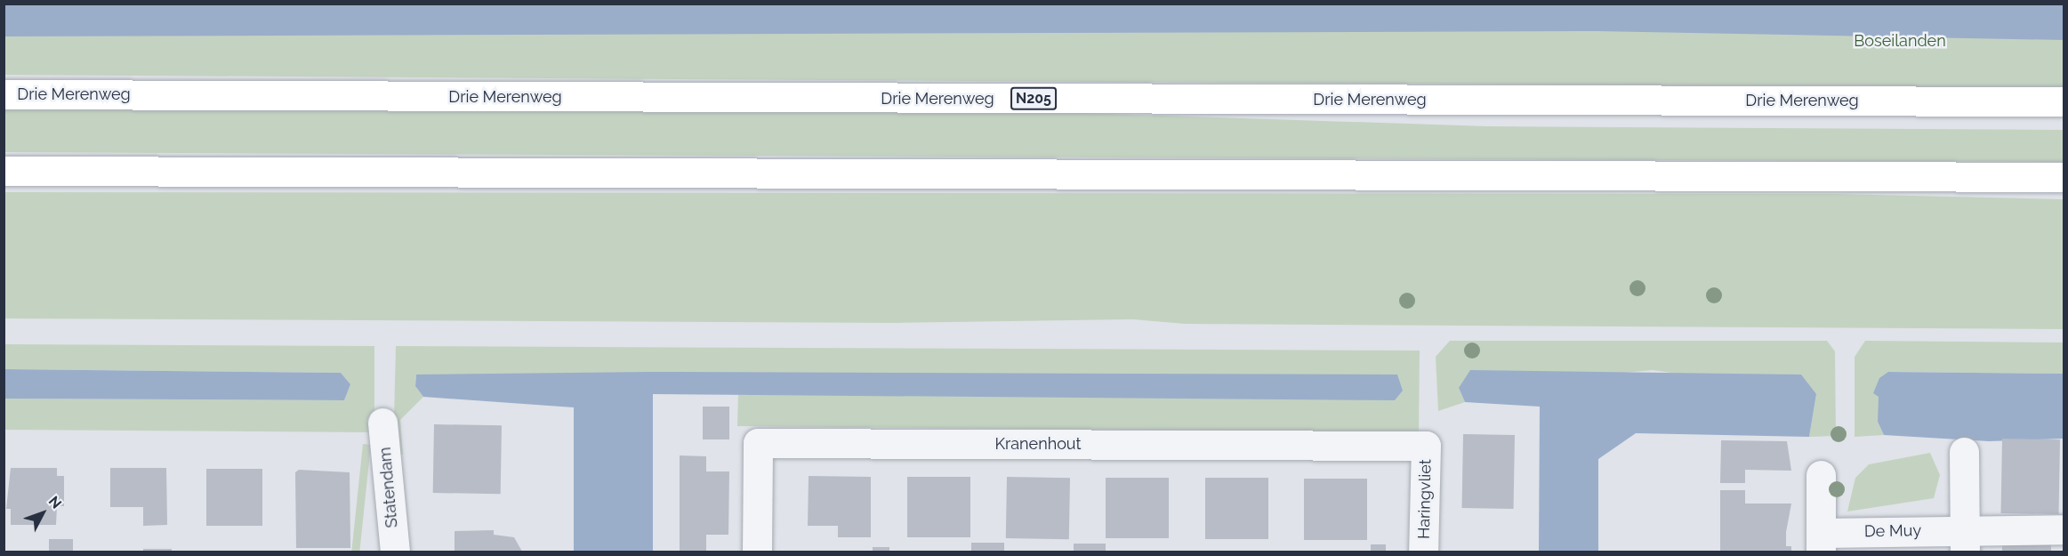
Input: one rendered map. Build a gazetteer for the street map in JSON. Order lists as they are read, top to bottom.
{
  "streets": {
    "highway": ["Drie Merenweg", "N205"],
    "street": [
      "Kranenhout",
      "Statendam",
      "Haringvliet",
      "De Muy"
    ]
  },
  "crossings": [
    ["Kranenhout", "Haringvliet"]
  ],
  "parks": ["Boseilanden"],
  "north": "top right"
}
